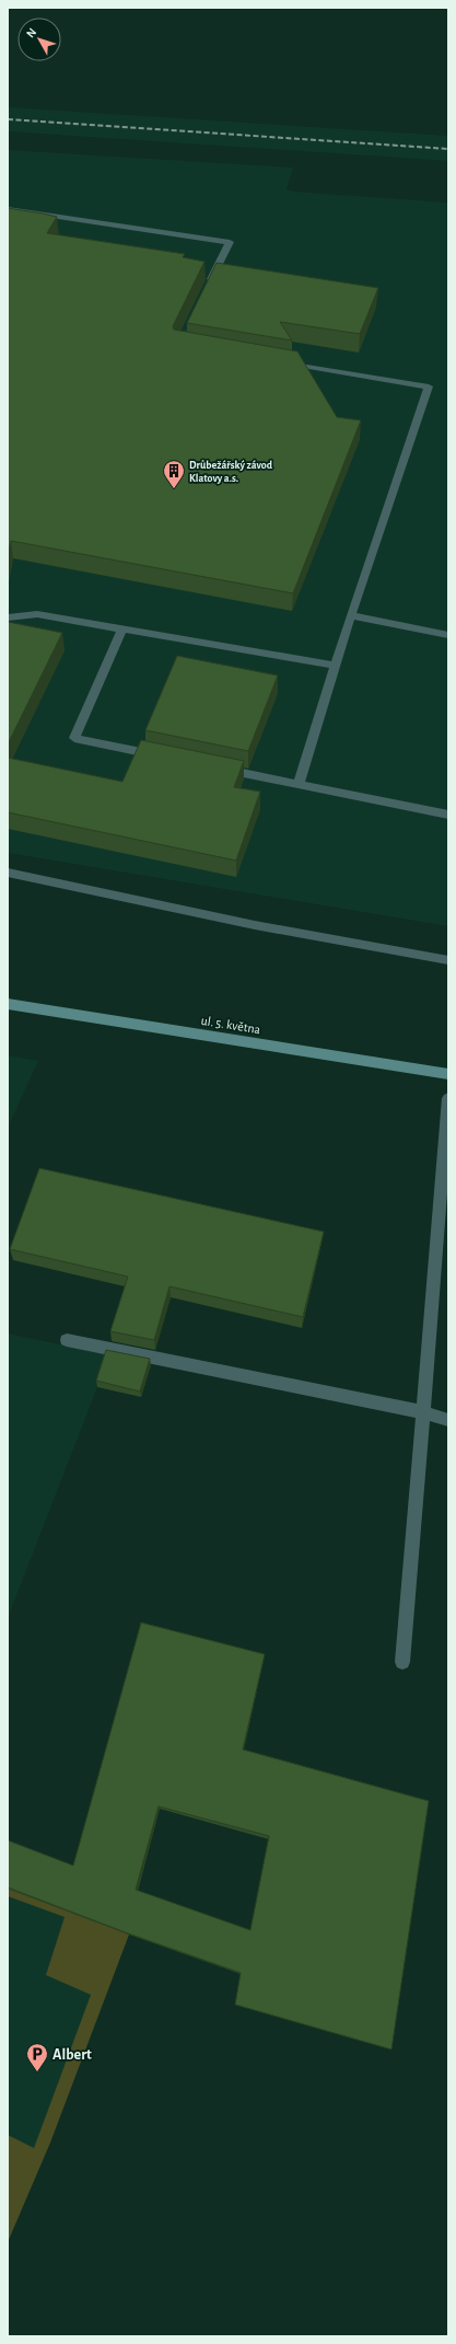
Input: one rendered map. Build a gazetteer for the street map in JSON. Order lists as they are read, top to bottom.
{
  "streets": {
    "street": ["ul. 5. května"]
  },
  "places": {
    "building": ["Drůbežářský závod Klatovy a.s."],
    "parking": ["Albert"]
  },
  "north": "top left"
}
